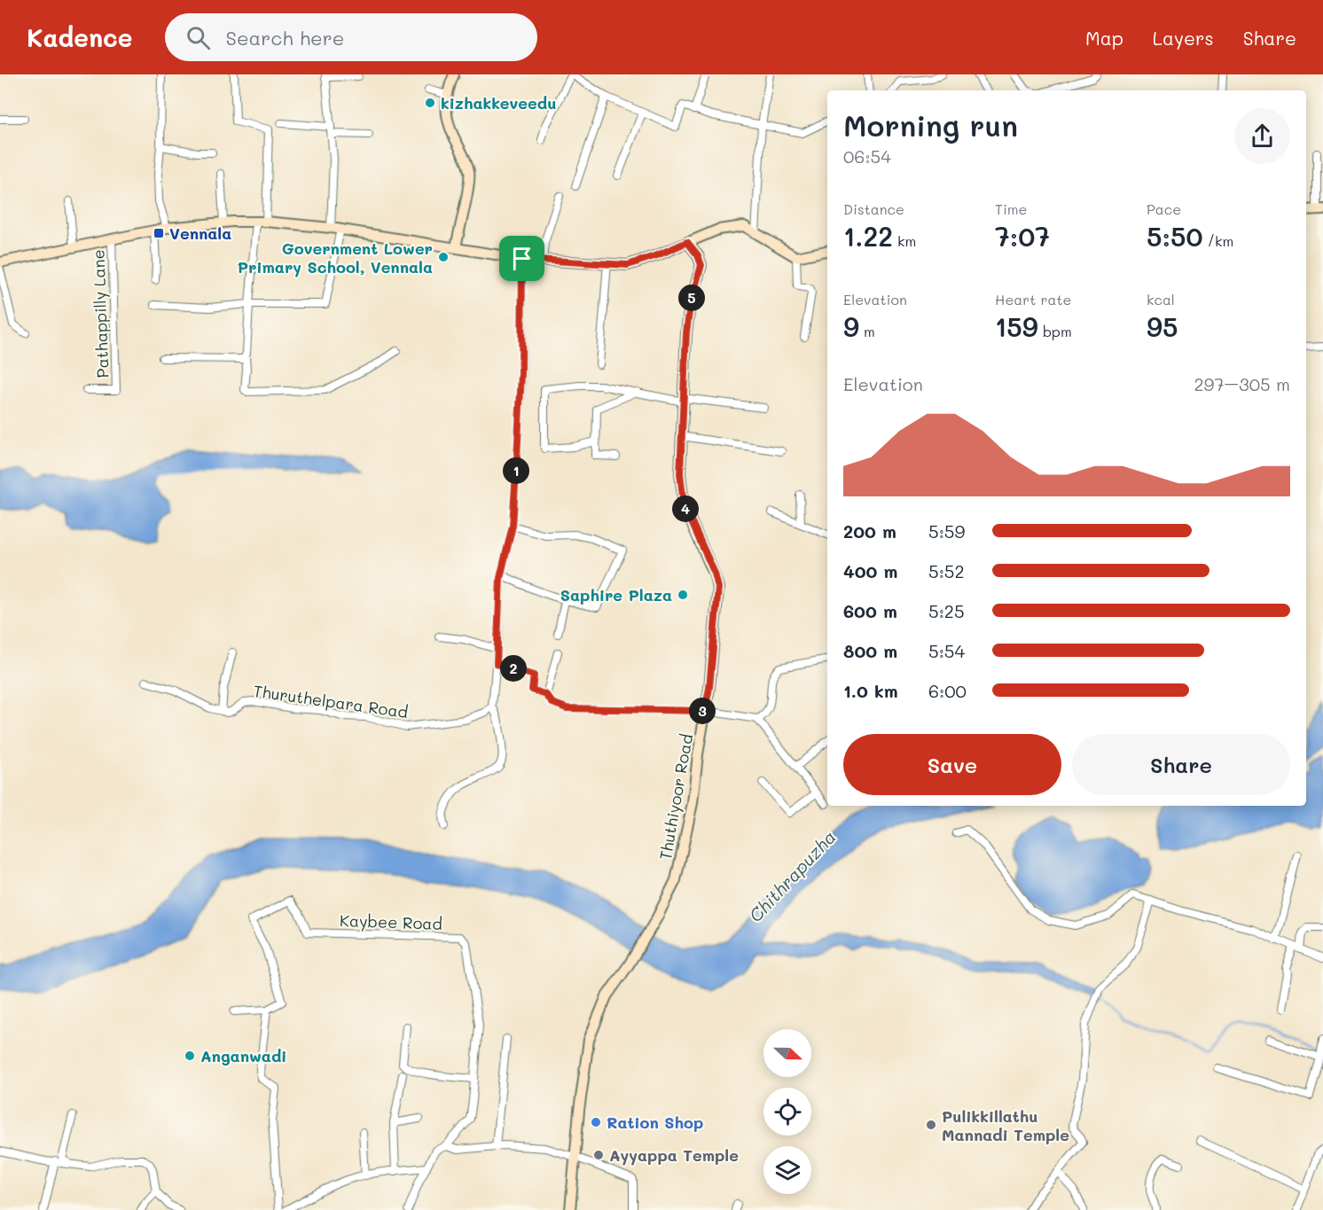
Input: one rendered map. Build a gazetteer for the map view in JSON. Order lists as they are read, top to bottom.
{
  "streets": {
    "main road": ["Thuthiyoor Road"],
    "street": ["Pathappilly Lane", "Thuruthelpara Road", "Kaybee Road"]
  },
  "water": ["Chithrapuzha"],
  "places": {
    "other": [
      "kizhakkeveedu",
      "Government Lower Primary School, Vennala",
      "Saphire Plaza",
      "Anganwadi",
      "Ration Shop",
      "Pulikkillathu Mannadi Temple",
      "Ayyappa Temple"
    ],
    "transit": ["Vennala"]
  },
  "north": "right",
  "page": {
    "header": "Kadence",
    "search": "Search here",
    "nav": ["Map", "Layers", "Share"],
    "heading": ["Morning run", "06:54"],
    "stats": [
      ["Distance", "1.22 km"],
      ["Time", "7:07"],
      ["Pace", "5:50 /km"],
      ["Elevation", "9 m"],
      ["Heart rate", "159 bpm"],
      ["kcal", "95"]
    ],
    "pins": [
      "5",
      "1",
      "4",
      "2",
      "3"
    ],
    "chart": ["Elevation", "297–305 m"],
    "list": [
      {
        "name": "200 m",
        "note": "5:59"
      },
      {
        "name": "400 m",
        "note": "5:52"
      },
      {
        "name": "600 m",
        "note": "5:25"
      },
      {
        "name": "800 m",
        "note": "5:54"
      },
      {
        "name": "1.0 km",
        "note": "6:00"
      }
    ],
    "buttons": ["Save", "Share"]
  }
}
